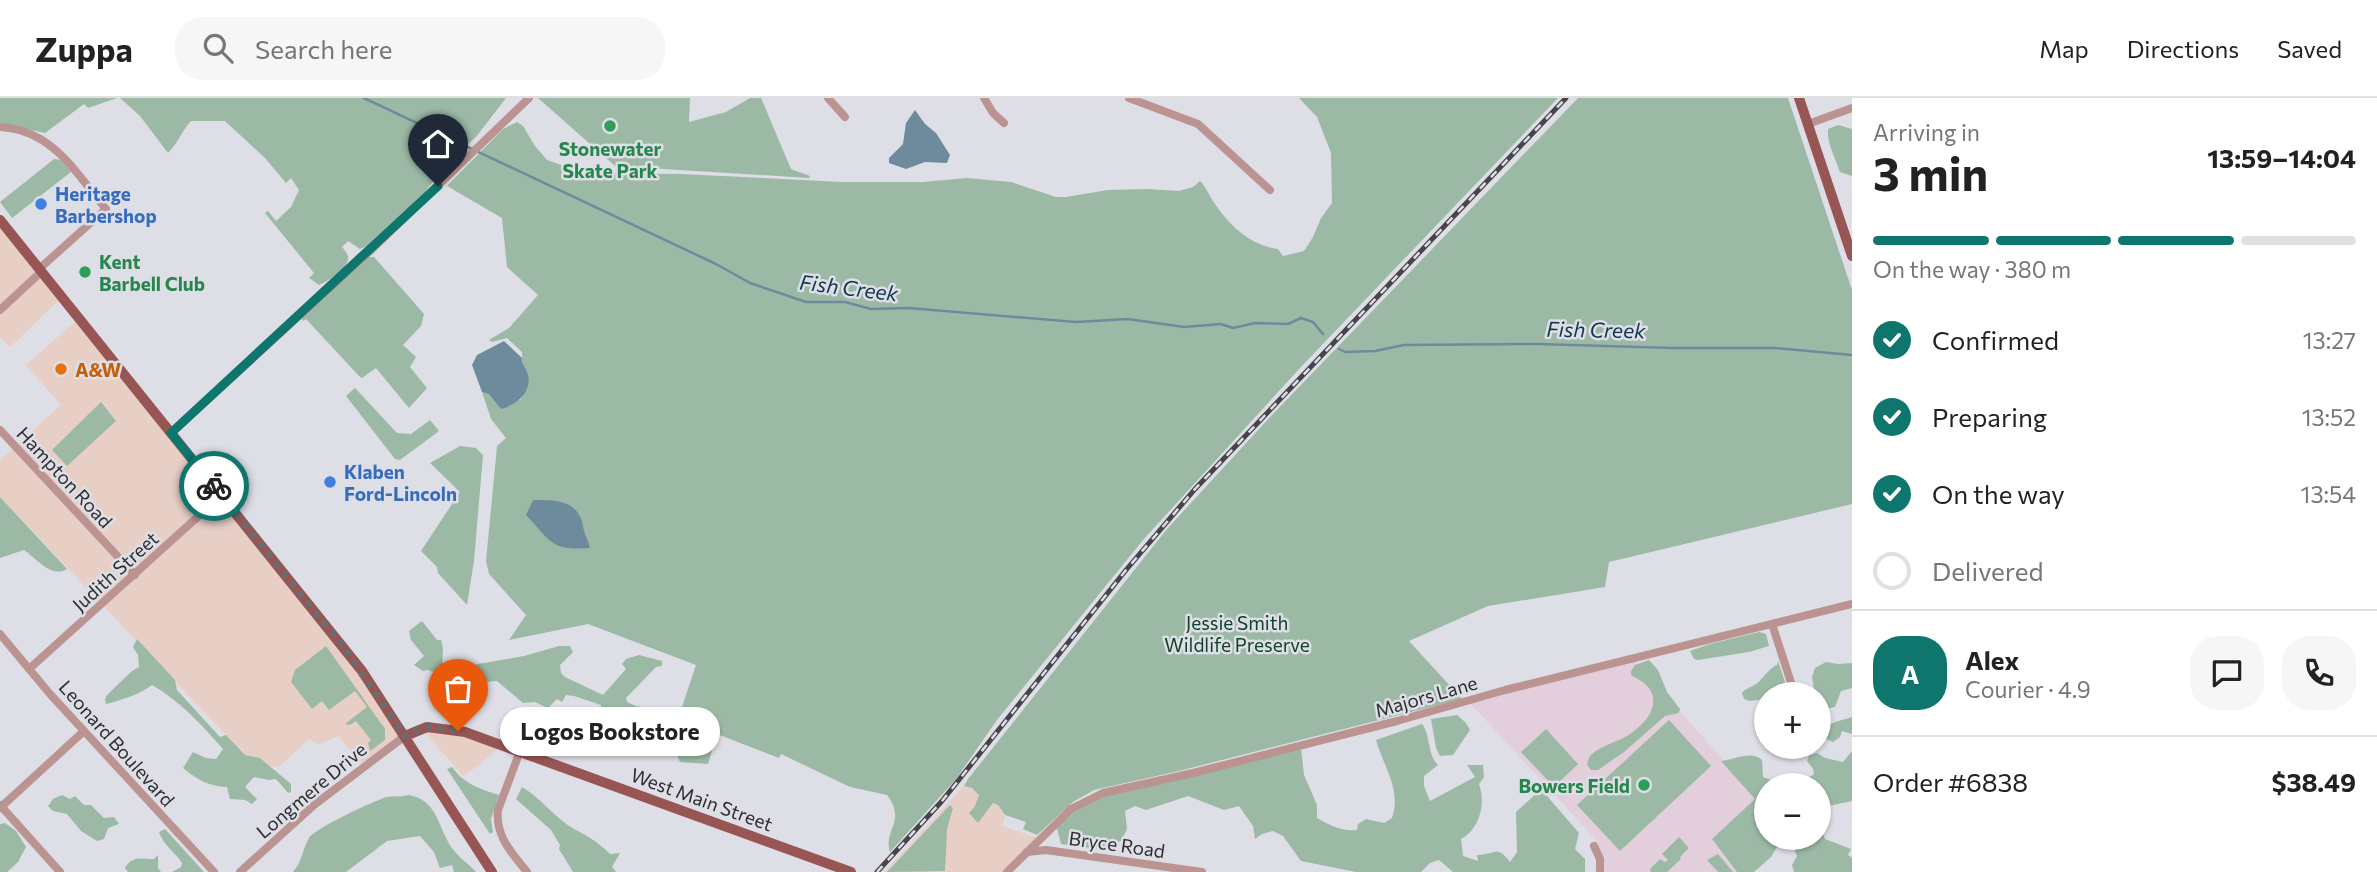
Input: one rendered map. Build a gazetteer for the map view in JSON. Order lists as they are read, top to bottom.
{
  "streets": {
    "main road": ["West Main Street"],
    "street": [
      "Hampton Road",
      "Judith Street",
      "Majors Lane",
      "Leonard Boulevard",
      "Longmere Drive",
      "Bryce Road"
    ]
  },
  "crossings": [
    ["Hampton Road", "Judith Street"],
    ["Judith Street", "Leonard Boulevard"],
    ["Majors Lane", "Bryce Road"],
    ["Longmere Drive", "West Main Street"]
  ],
  "water": ["Fish Creek"],
  "parks": ["Jessie Smith Wildlife Preserve"],
  "places": [
    "Stonewater Skate Park",
    "Heritage Barbershop",
    "Kent Barbell Club",
    "A&W",
    "Klaben Ford-Lincoln",
    "Logos Bookstore",
    "Bowers Field"
  ],
  "page": {
    "header": "Zuppa",
    "search": "Search here",
    "nav": ["Map", "Directions", "Saved"],
    "heading": ["3 min", "Arriving in", "13:59–14:04"],
    "panel": [
      "Alex",
      "Courier · 4.9",
      "Order #6838",
      "$38.49"
    ],
    "bar": "On the way · 380 m",
    "list": [
      ["Confirmed", "13:27"],
      ["Preparing", "13:52"],
      ["On the way", "13:54"],
      "Delivered"
    ],
    "round": "A",
    "map_buttons": ["+", "−"],
    "bubble": "Logos Bookstore"
  }
}
